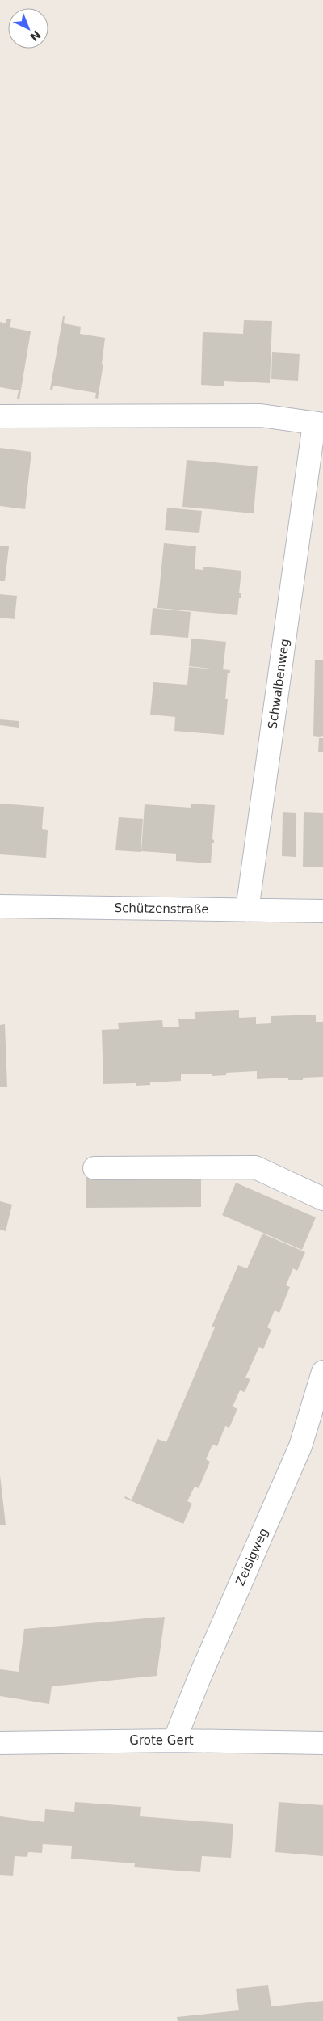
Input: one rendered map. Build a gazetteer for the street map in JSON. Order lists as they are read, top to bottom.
{
  "streets": {
    "street": [
      "Schwalbenweg",
      "Schützenstraße",
      "Zeisigweg",
      "Grote Gert"
    ]
  },
  "crossings": [
    ["Schwalbenweg", "Schützenstraße"],
    ["Zeisigweg", "Grote Gert"]
  ],
  "north": "bottom right"
}
